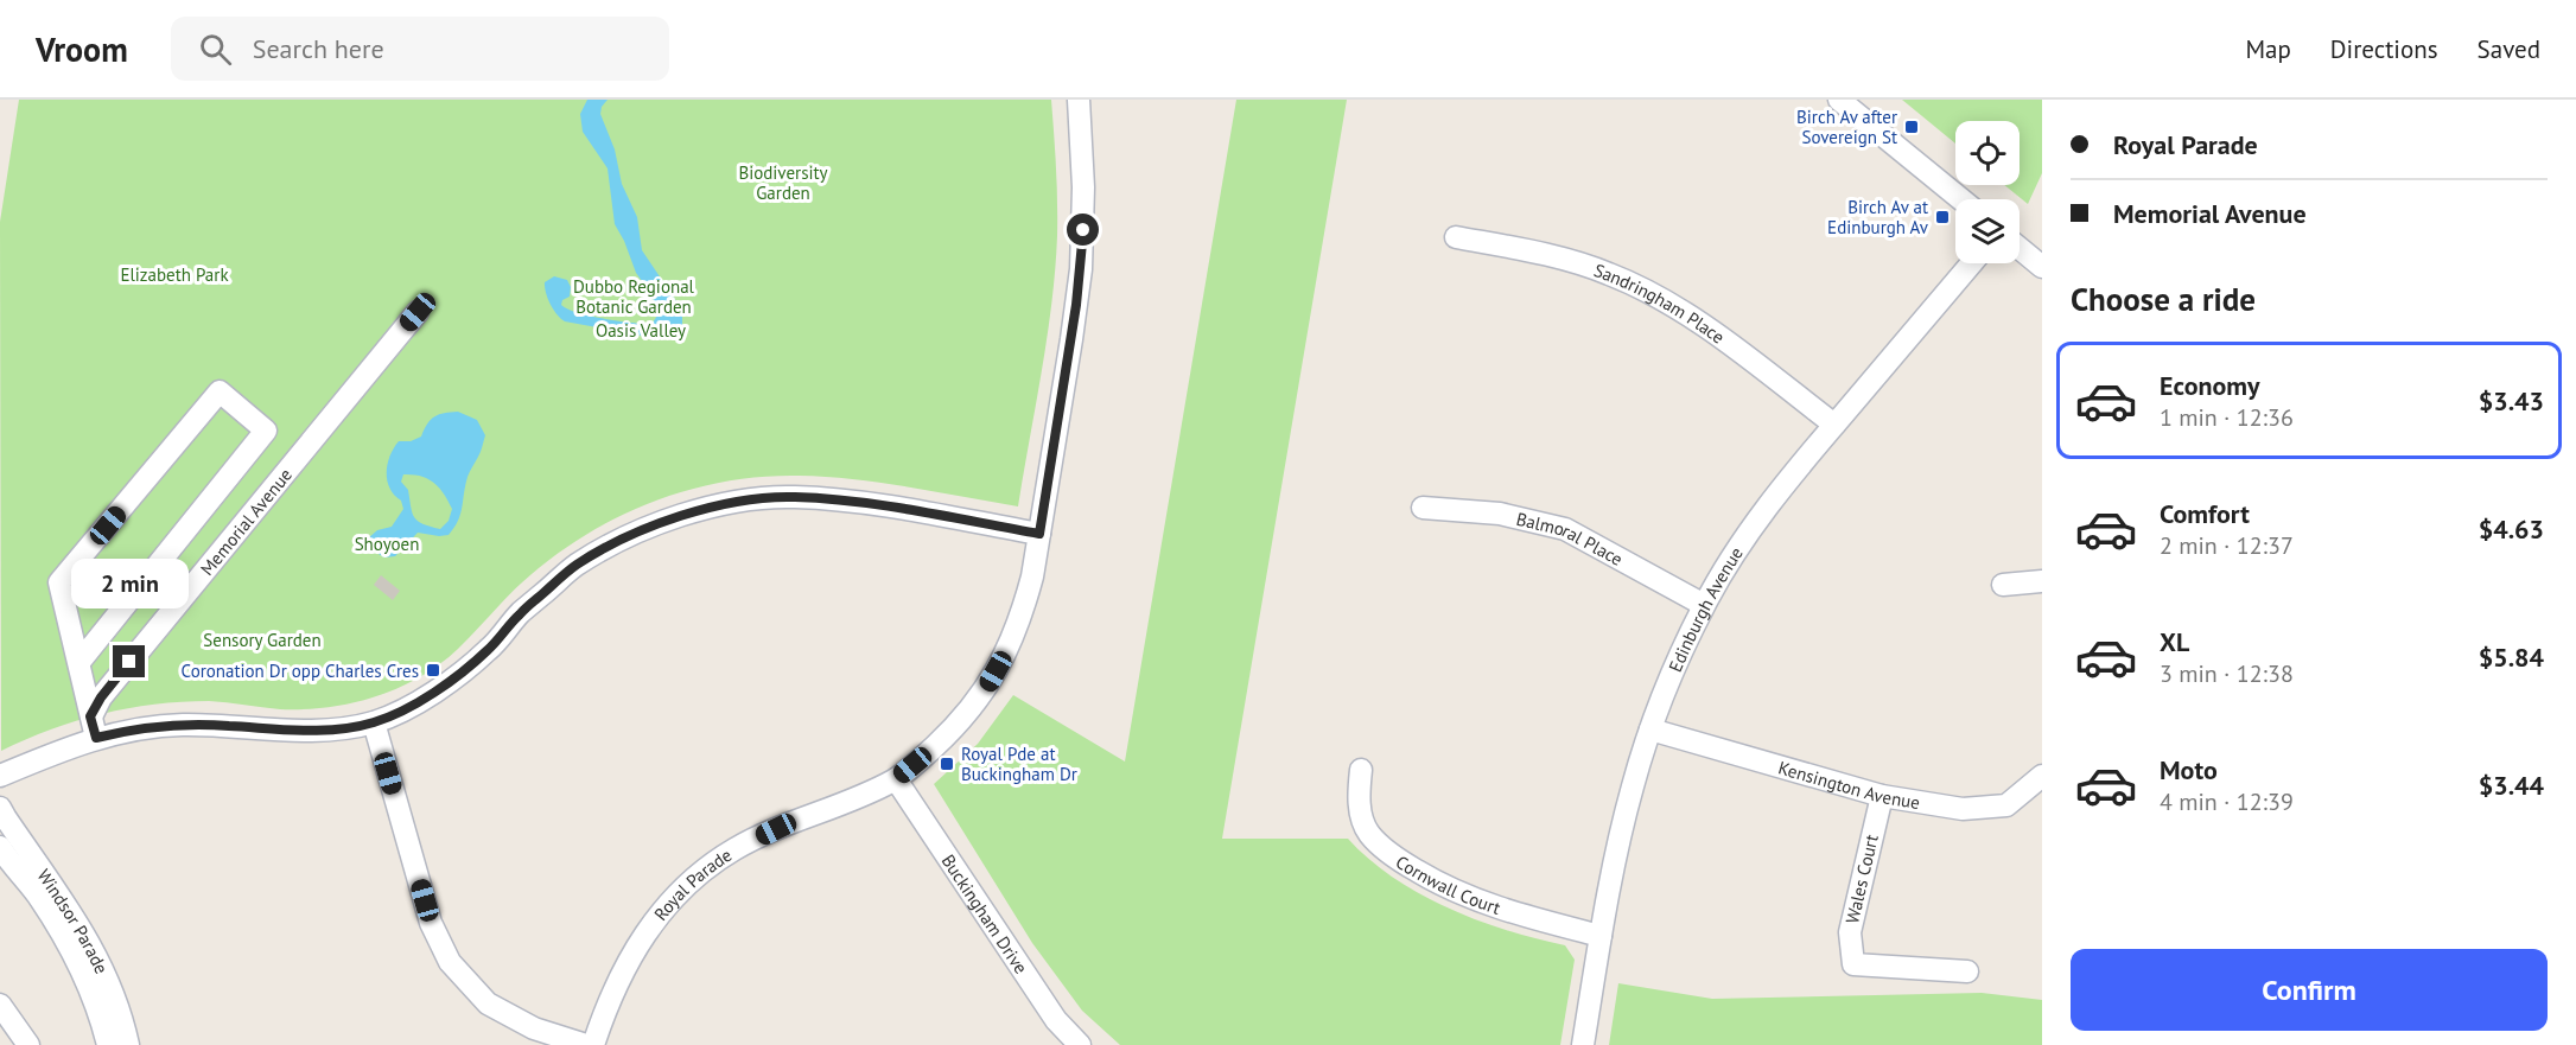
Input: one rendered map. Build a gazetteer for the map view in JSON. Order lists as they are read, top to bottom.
{
  "streets": {
    "street": [
      "Sandringham Place",
      "Memorial Avenue",
      "Balmoral Place",
      "Edinburgh Avenue",
      "Kensington Avenue",
      "Wales Court",
      "Cornwall Court",
      "Royal Parade",
      "Buckingham Drive",
      "Windsor Parade"
    ]
  },
  "crossings": [
    ["Sandringham Place", "Edinburgh Avenue"],
    ["Balmoral Place", "Edinburgh Avenue"],
    ["Edinburgh Avenue", "Kensington Avenue"],
    ["Edinburgh Avenue", "Cornwall Court"],
    ["Kensington Avenue", "Wales Court"],
    ["Royal Parade", "Buckingham Drive"]
  ],
  "parks": [
    "Biodiversity Garden",
    "Elizabeth Park",
    "Dubbo Regional Botanic Garden",
    "Oasis Valley",
    "Shoyoen",
    "Sensory Garden"
  ],
  "places": {
    "transit": [
      "Birch Av after Sovereign St",
      "Birch Av at Edinburgh Av",
      "Coronation Dr opp Charles Cres",
      "Royal Pde at Buckingham Dr"
    ]
  },
  "page": {
    "header": "Vroom",
    "search": "Search here",
    "nav": ["Map", "Directions", "Saved"],
    "banner": ["Royal Parade", "Memorial Avenue"],
    "heading": "Choose a ride",
    "list": [
      {
        "name": "Economy",
        "note": "1 min · 12:36",
        "value": "$3.43"
      },
      {
        "name": "Comfort",
        "note": "2 min · 12:37",
        "value": "$4.63"
      },
      {
        "name": "XL",
        "note": "3 min · 12:38",
        "value": "$5.84"
      },
      {
        "name": "Moto",
        "note": "4 min · 12:39",
        "value": "$3.44"
      }
    ],
    "bubble": "2 min",
    "buttons": "Confirm"
  }
}
